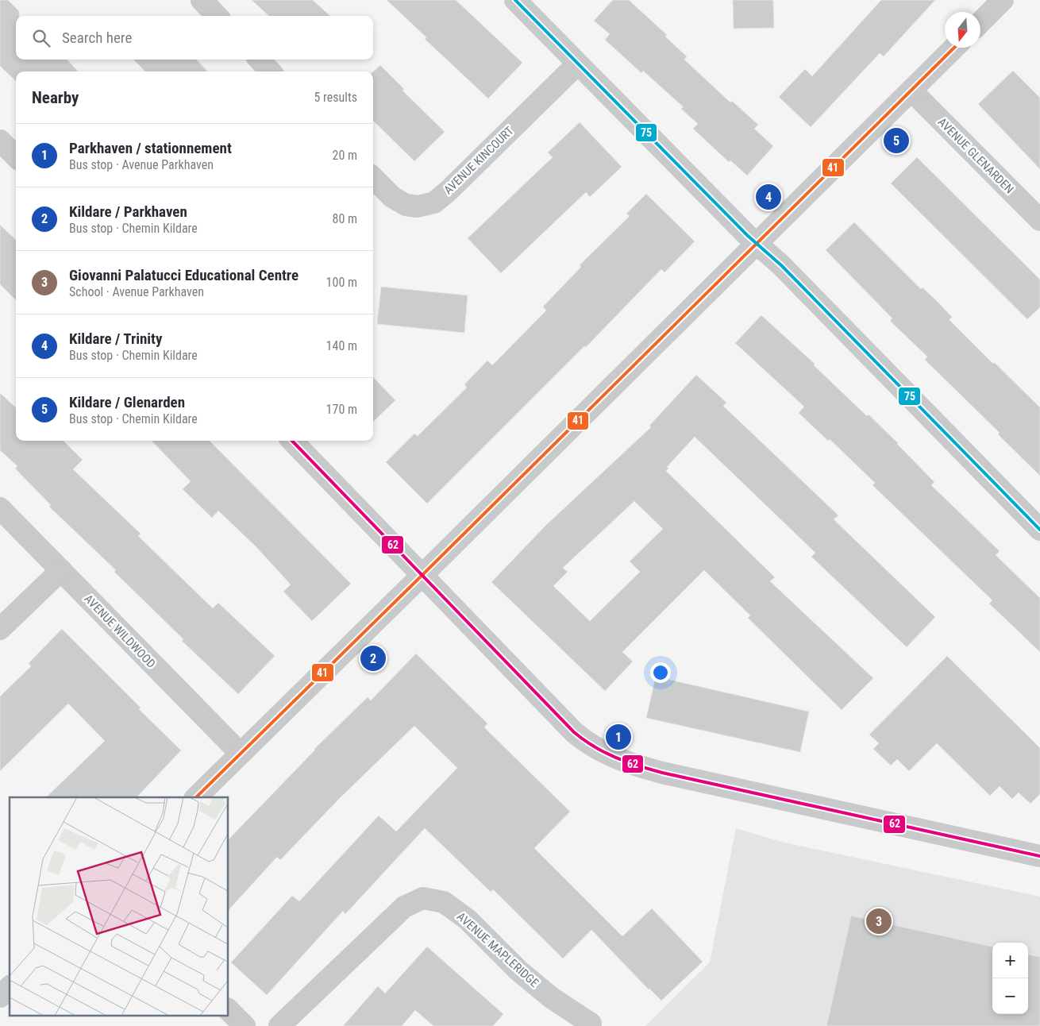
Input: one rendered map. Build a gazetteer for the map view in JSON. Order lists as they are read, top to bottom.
{
  "streets": {
    "street": [
      "AVENUE GLENARDEN",
      "AVENUE KINCOURT",
      "AVENUE WILDWOOD",
      "AVENUE MAPLERIDGE"
    ]
  },
  "lines": ["transit line 75", "transit line 41", "transit line 62"],
  "north": "bottom",
  "page": {
    "search": "Search here",
    "heading": ["Nearby", "5 results"],
    "list": [
      {
        "mark": "1",
        "name": "Parkhaven / stationnement",
        "note": "Bus stop · Avenue Parkhaven",
        "value": "20 m"
      },
      {
        "mark": "2",
        "name": "Kildare / Parkhaven",
        "note": "Bus stop · Chemin Kildare",
        "value": "80 m"
      },
      {
        "mark": "3",
        "name": "Giovanni Palatucci Educational Centre",
        "note": "School · Avenue Parkhaven",
        "value": "100 m"
      },
      {
        "mark": "4",
        "name": "Kildare / Trinity",
        "note": "Bus stop · Chemin Kildare",
        "value": "140 m"
      },
      {
        "mark": "5",
        "name": "Kildare / Glenarden",
        "note": "Bus stop · Chemin Kildare",
        "value": "170 m"
      }
    ],
    "pins": [
      "5",
      "4",
      "2",
      "1",
      "3"
    ],
    "map_buttons": ["+", "−"]
  }
}
